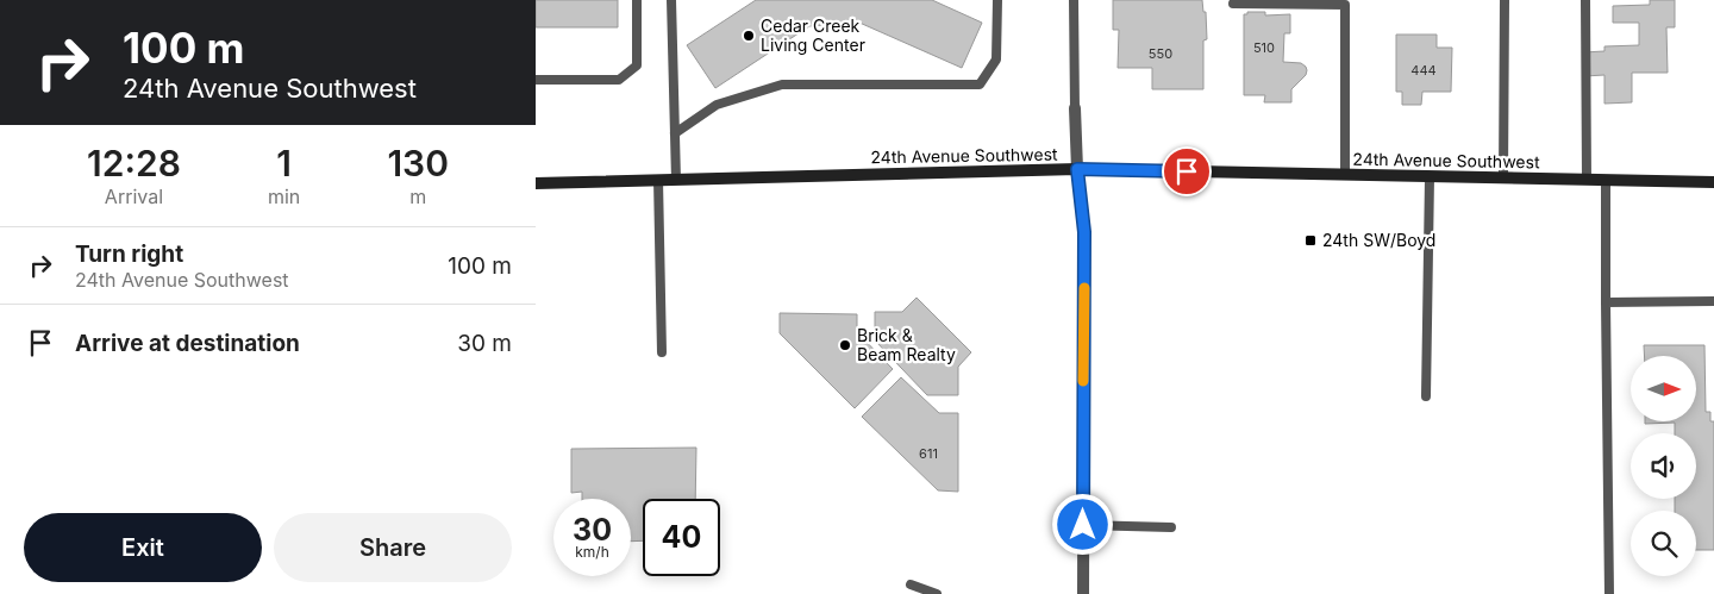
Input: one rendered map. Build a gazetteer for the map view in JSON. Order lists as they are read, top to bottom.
{
  "streets": {
    "main road": ["24th Avenue Southwest"]
  },
  "places": {
    "other": ["Cedar Creek Living Center", "Brick & Beam Realty"],
    "transit": ["24th SW/Boyd"]
  },
  "house_numbers": [
    "510",
    "550",
    "444",
    "611"
  ],
  "north": "right",
  "page": {
    "turn": ["100 m", "24th Avenue Southwest"],
    "eta": [
      "12:28",
      "Arrival",
      "1",
      "min",
      "130",
      "m"
    ],
    "list": [
      {
        "name": "Turn right",
        "note": "24th Avenue Southwest",
        "value": "100 m"
      },
      {
        "name": "Arrive at destination",
        "value": "30 m"
      }
    ],
    "speed": "30 km/h",
    "limit": "40",
    "buttons": ["Exit", "Share"]
  }
}
